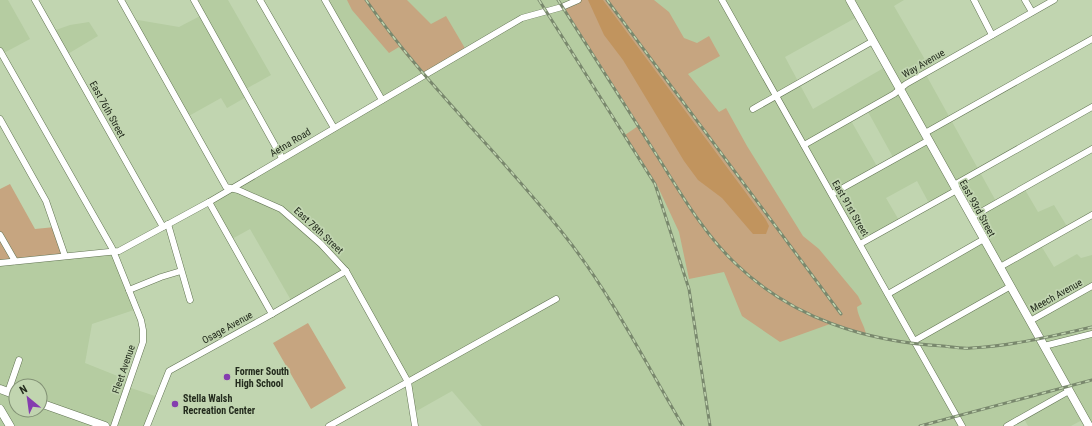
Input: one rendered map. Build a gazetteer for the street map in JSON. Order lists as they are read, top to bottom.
{
  "streets": {
    "main road": ["East 93rd Street"],
    "street": [
      "Way Avenue",
      "East 76th Street",
      "Aetna Road",
      "East 91st Street",
      "East 78th Street",
      "Meech Avenue",
      "Osage Avenue",
      "Fleet Avenue"
    ]
  },
  "crossings": [
    ["Way Avenue", "East 91st Street"],
    ["Way Avenue", "East 93rd Street"],
    ["East 76th Street", "Aetna Road"],
    ["Aetna Road", "East 78th Street"],
    ["Aetna Road", "Fleet Avenue"],
    ["East 93rd Street", "Meech Avenue"],
    ["East 78th Street", "Osage Avenue"]
  ],
  "places": ["Former South High School", "Stella Walsh Recreation Center"],
  "north": "top left"
}
